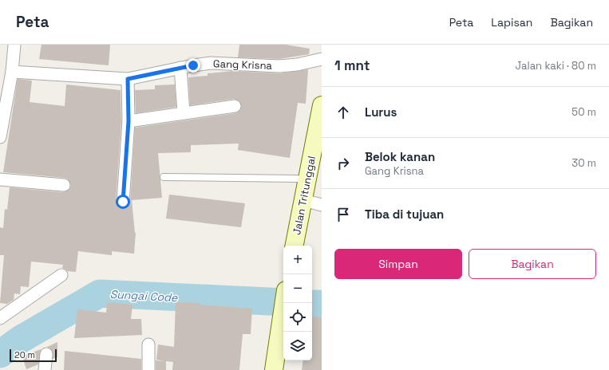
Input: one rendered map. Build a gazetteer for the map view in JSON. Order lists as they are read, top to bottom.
{
  "streets": {
    "main road": ["Jalan Tritunggal"],
    "street": ["Gang Krisna"]
  },
  "water": ["Sungai Code"],
  "scale_bar": "20 m",
  "page": {
    "header": "Peta",
    "nav": ["Peta", "Lapisan", "Bagikan"],
    "heading": ["1 mnt", "Jalan kaki · 80 m"],
    "list": [
      ["Lurus", "50 m"],
      ["Belok kanan", "Gang Krisna", "30 m"],
      "Tiba di tujuan"
    ],
    "buttons": ["Simpan", "Bagikan"],
    "map_buttons": ["+", "−"],
    "scale": "20 m"
  }
}
